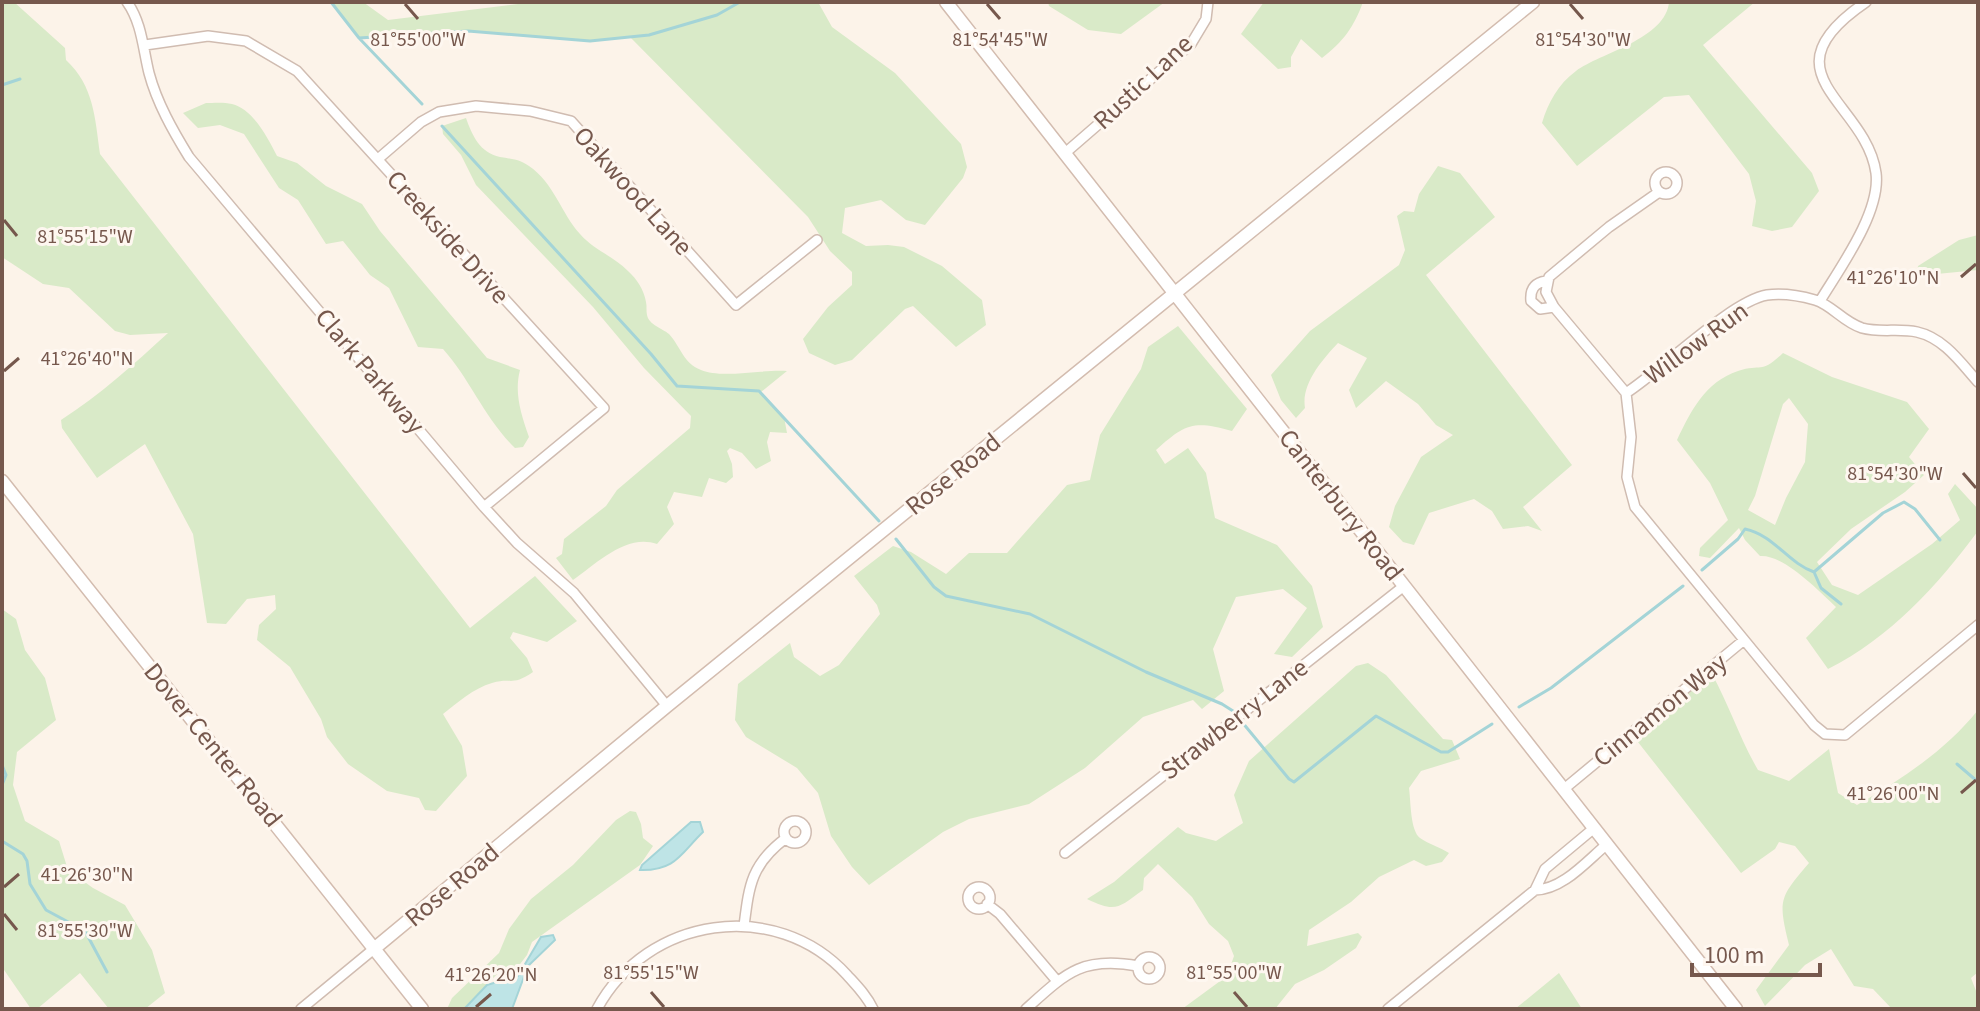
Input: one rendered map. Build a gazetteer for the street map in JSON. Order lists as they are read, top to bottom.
{
  "streets": {
    "street": [
      "Rustic Lane",
      "Oakwood Lane",
      "Creekside Drive",
      "Willow Run",
      "Clark Parkway",
      "Rose Road",
      "Canterbury Road",
      "Cinnamon Way",
      "Strawberry Lane",
      "Dover Center Road"
    ]
  },
  "crossings": [
    ["Rustic Lane", "Canterbury Road"],
    ["Oakwood Lane", "Creekside Drive"],
    ["Creekside Drive", "Clark Parkway"],
    ["Willow Run", "Cinnamon Way"],
    ["Clark Parkway", "Rose Road"],
    ["Rose Road", "Canterbury Road"],
    ["Rose Road", "Dover Center Road"],
    ["Canterbury Road", "Cinnamon Way"],
    ["Canterbury Road", "Strawberry Lane"]
  ],
  "scale_bar": "100 m",
  "coordinates": [
    "81°55'00\"W",
    "81°54'45\"W",
    "81°54'30\"W",
    "81°55'15\"W",
    "41°26'10\"N",
    "41°26'40\"N",
    "41°26'00\"N",
    "41°26'30\"N",
    "81°55'30\"W",
    "41°26'20\"N"
  ]
}
